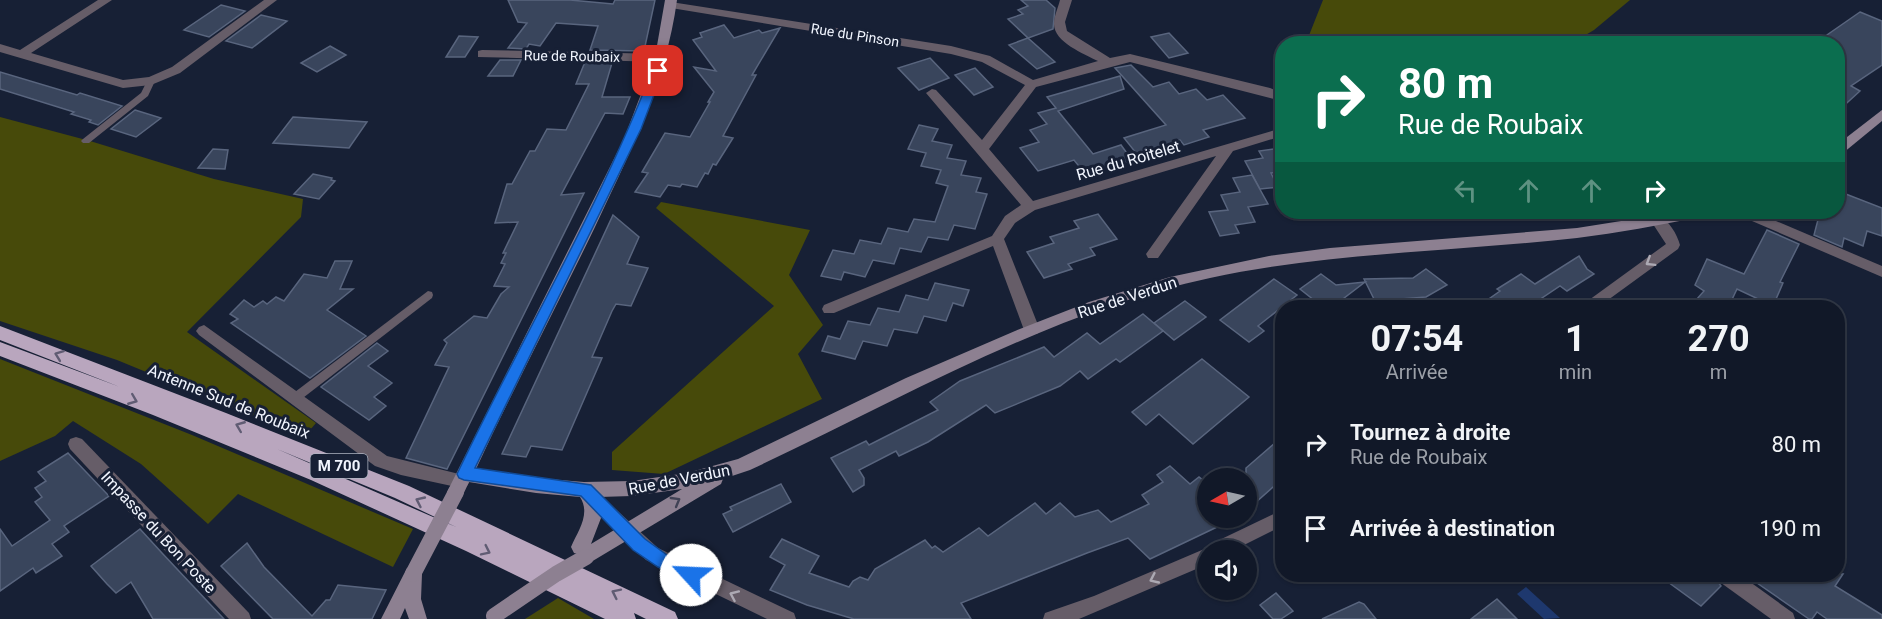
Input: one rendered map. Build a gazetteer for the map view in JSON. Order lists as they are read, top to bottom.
{
  "streets": {
    "highway": ["Antenne Sud de Roubaix", "M 700"],
    "main road": ["Rue de Verdun"],
    "street": [
      "Rue du Pinson",
      "Rue de Roubaix",
      "Rue du Roitelet",
      "Impasse du Bon Poste"
    ]
  },
  "north": "left",
  "page": {
    "turn": ["80 m", "Rue de Roubaix"],
    "eta": [
      "07:54",
      "Arrivée",
      "1",
      "min",
      "270",
      "m"
    ],
    "list": [
      {
        "name": "Tournez à droite",
        "note": "Rue de Roubaix",
        "value": "80 m"
      },
      {
        "name": "Arrivée à destination",
        "value": "190 m"
      }
    ]
  }
}
